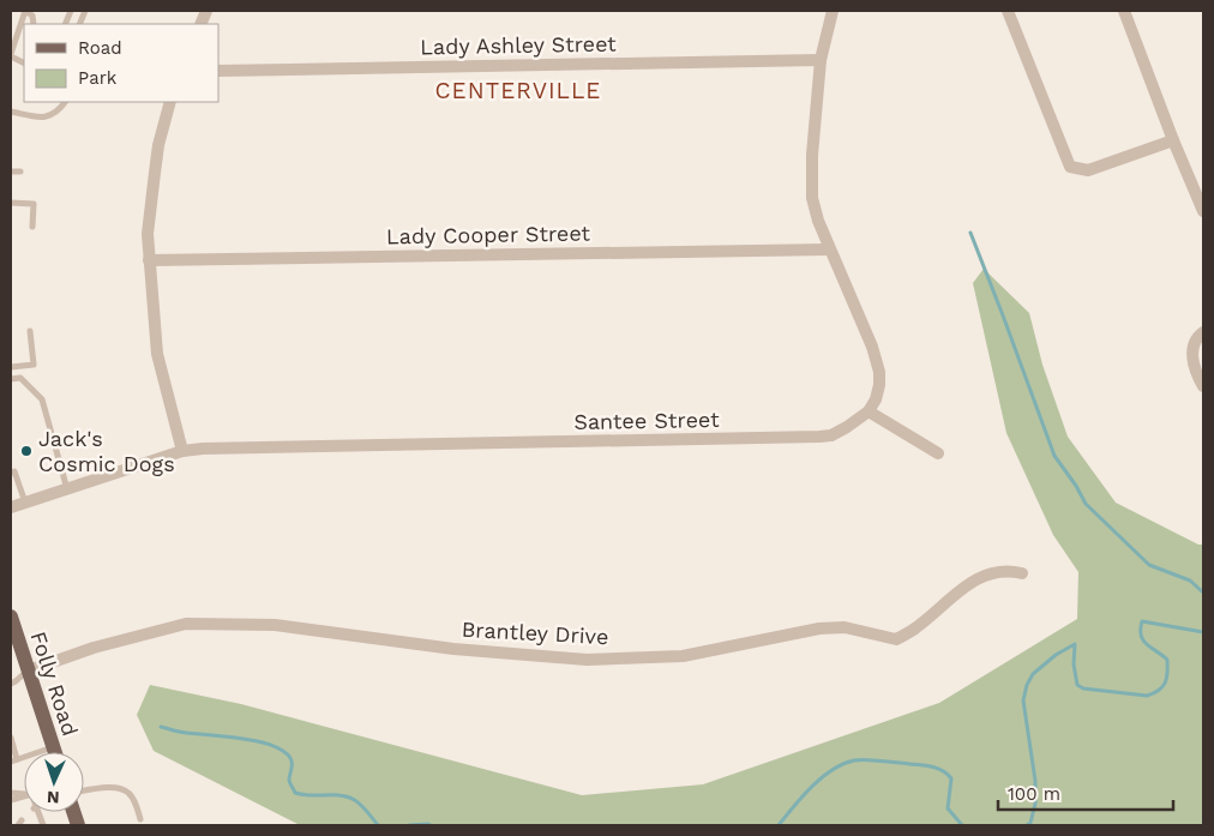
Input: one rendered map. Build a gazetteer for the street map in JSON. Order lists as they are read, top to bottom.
{
  "streets": {
    "main road": ["Folly Road"],
    "street": [
      "Lady Ashley Street",
      "Lady Cooper Street",
      "Santee Street",
      "Brantley Drive"
    ]
  },
  "crossings": [
    ["Brantley Drive", "Folly Road"]
  ],
  "districts": ["CENTERVILLE"],
  "places": ["Jack's Cosmic Dogs"],
  "legend": ["Road", "Park"],
  "scale_bar": "100 m",
  "north": "bottom"
}
